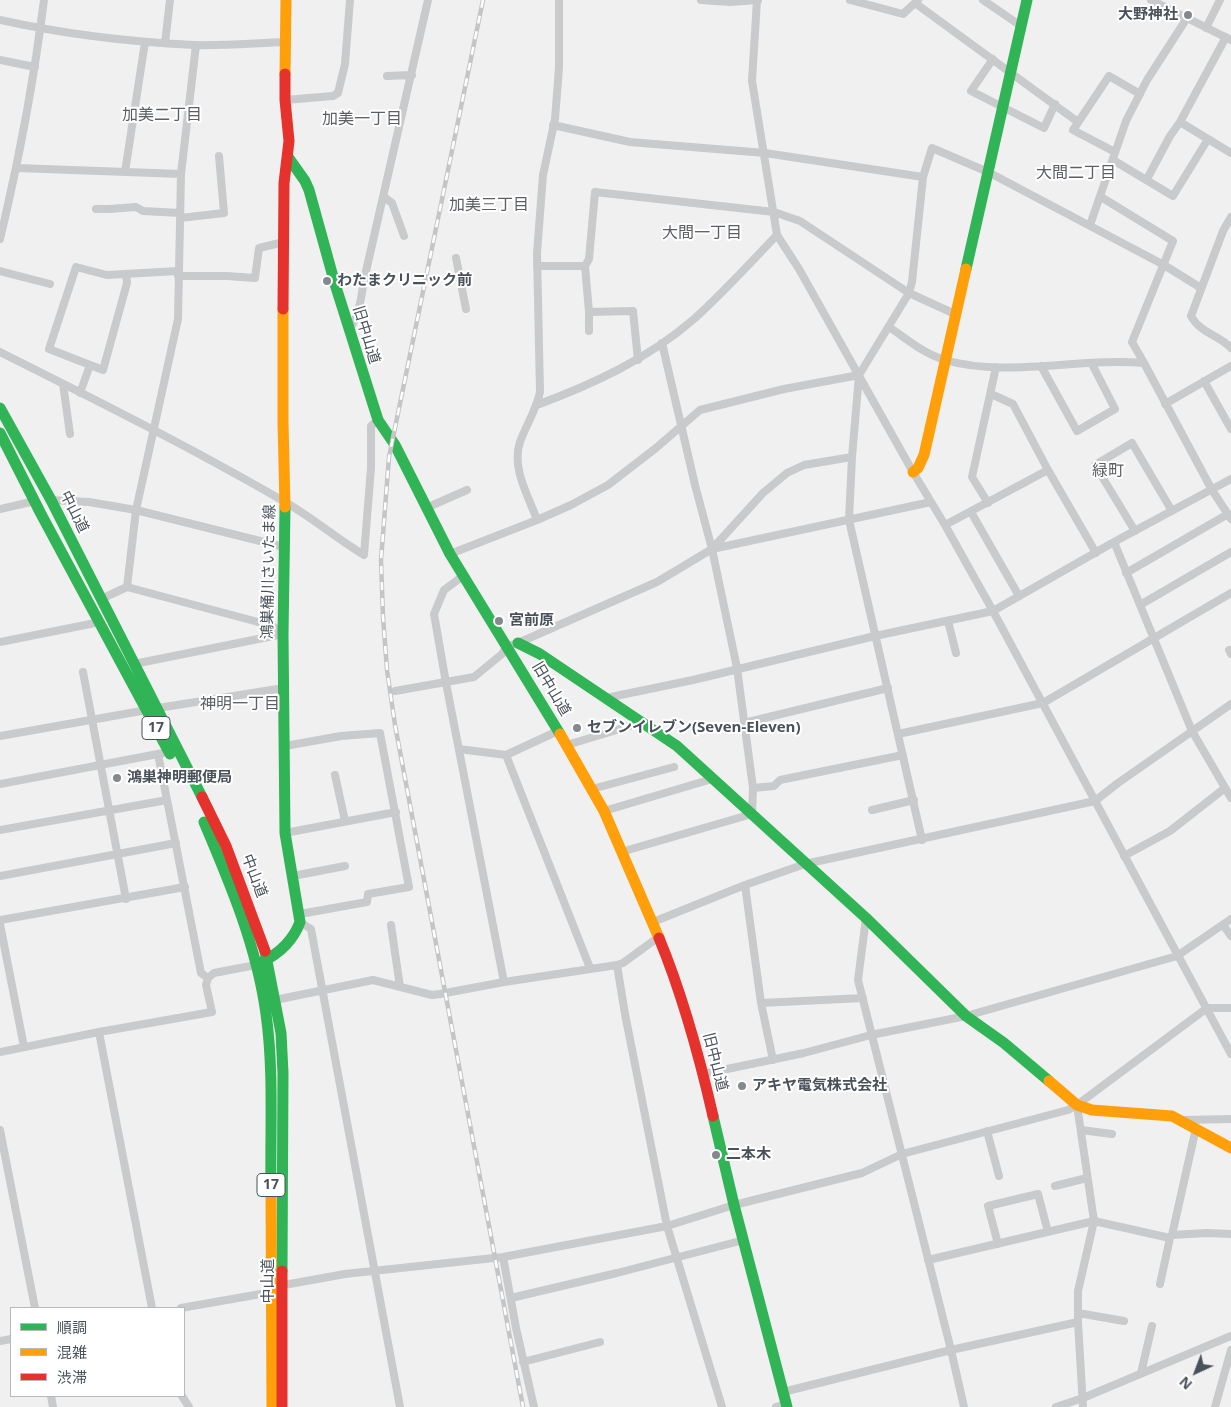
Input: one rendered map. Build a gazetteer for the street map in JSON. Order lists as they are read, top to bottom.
{
  "streets": {
    "main road": [
      "旧中山道",
      "中山道",
      "鴻巣桶川さいたま線",
      "17"
    ]
  },
  "crossings": [
    ["旧中山道", "鴻巣桶川さいたま線"]
  ],
  "districts": [
    "加美二丁目",
    "加美一丁目",
    "大間二丁目",
    "加美三丁目",
    "大間一丁目",
    "緑町",
    "神明一丁目"
  ],
  "places": [
    "大野神社",
    "わたまクリニック前",
    "宮前原",
    "セブンイレブン(Seven-Eleven)",
    "鴻巣神明郵便局",
    "アキヤ電気株式会社",
    "二本木"
  ],
  "legend": ["順調", "混雑", "渋滞"],
  "north": "bottom left"
}
